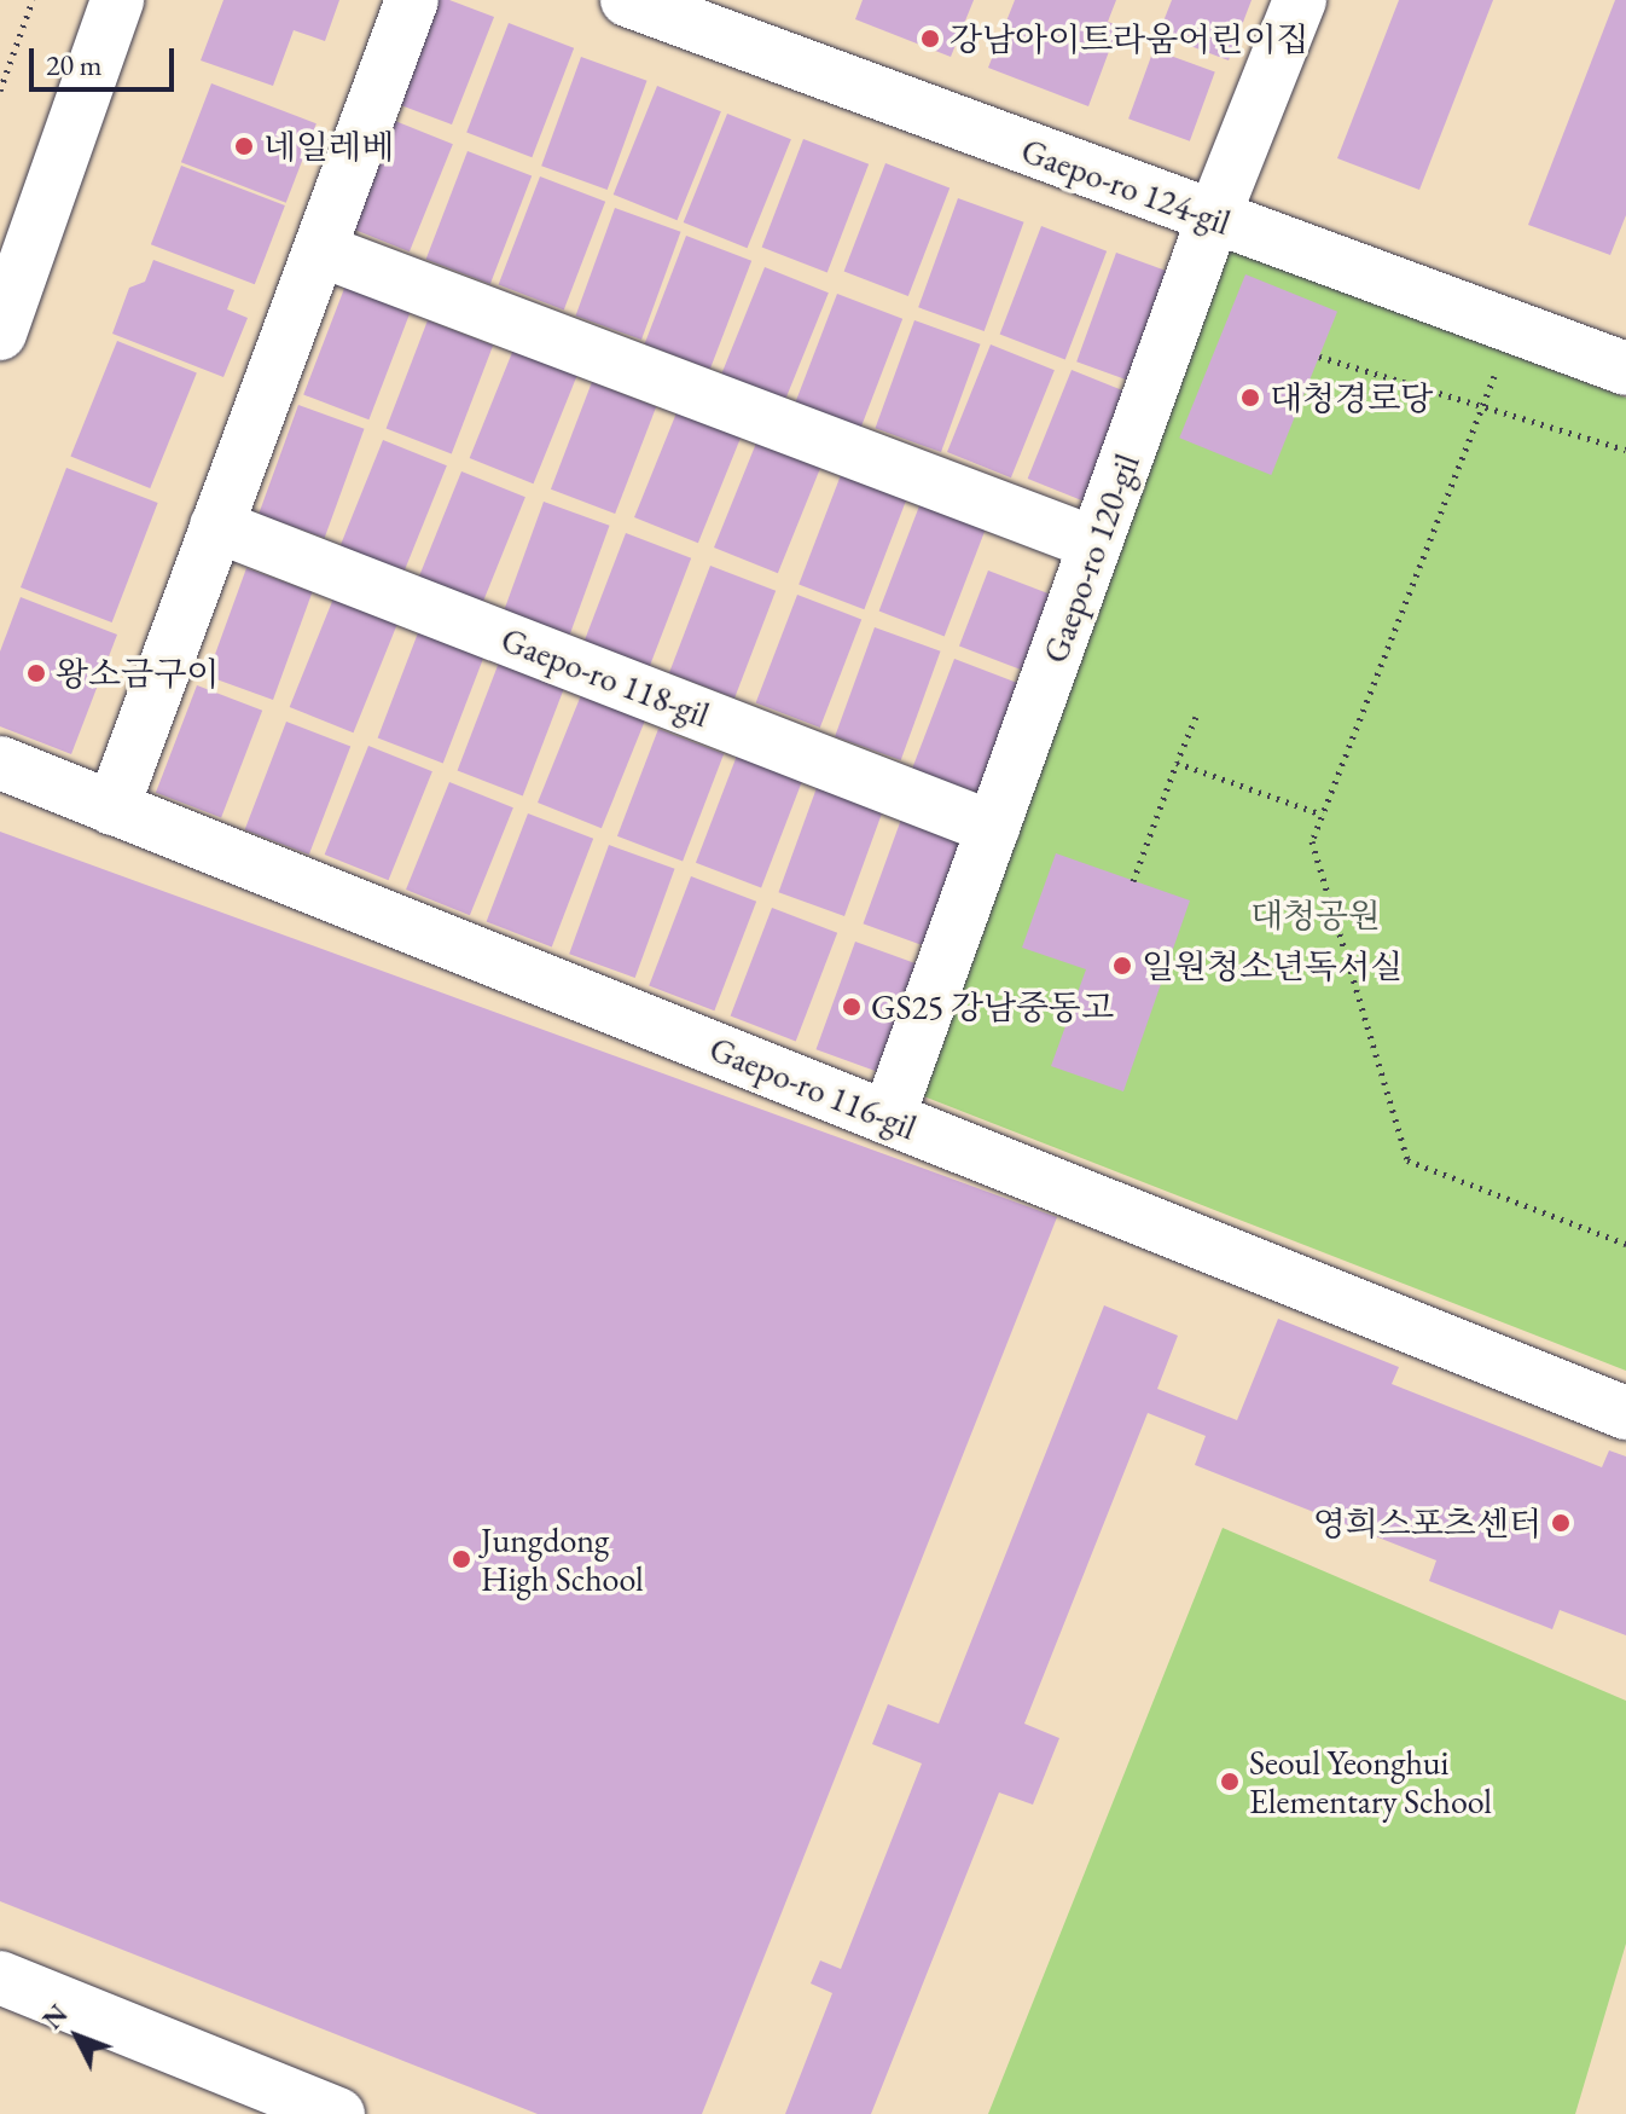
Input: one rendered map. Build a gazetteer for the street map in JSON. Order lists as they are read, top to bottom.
{
  "streets": {
    "street": [
      "Gaepo-ro 124-gil",
      "Gaepo-ro 120-gil",
      "Gaepo-ro 118-gil",
      "Gaepo-ro 116-gil"
    ]
  },
  "crossings": [
    ["Gaepo-ro 124-gil", "Gaepo-ro 120-gil"],
    ["Gaepo-ro 120-gil", "Gaepo-ro 118-gil"],
    ["Gaepo-ro 120-gil", "Gaepo-ro 116-gil"]
  ],
  "parks": ["대청공원"],
  "places": [
    "강남아이트라움어린이집",
    "네일레베",
    "대청경로당",
    "왕소금구이",
    "일원청소년독서실",
    "GS25 강남중동고",
    "영희스포츠센터",
    "Jungdong High School",
    "Seoul Yeonghui Elementary School"
  ],
  "scale_bar": "20 m",
  "north": "top left"
}
